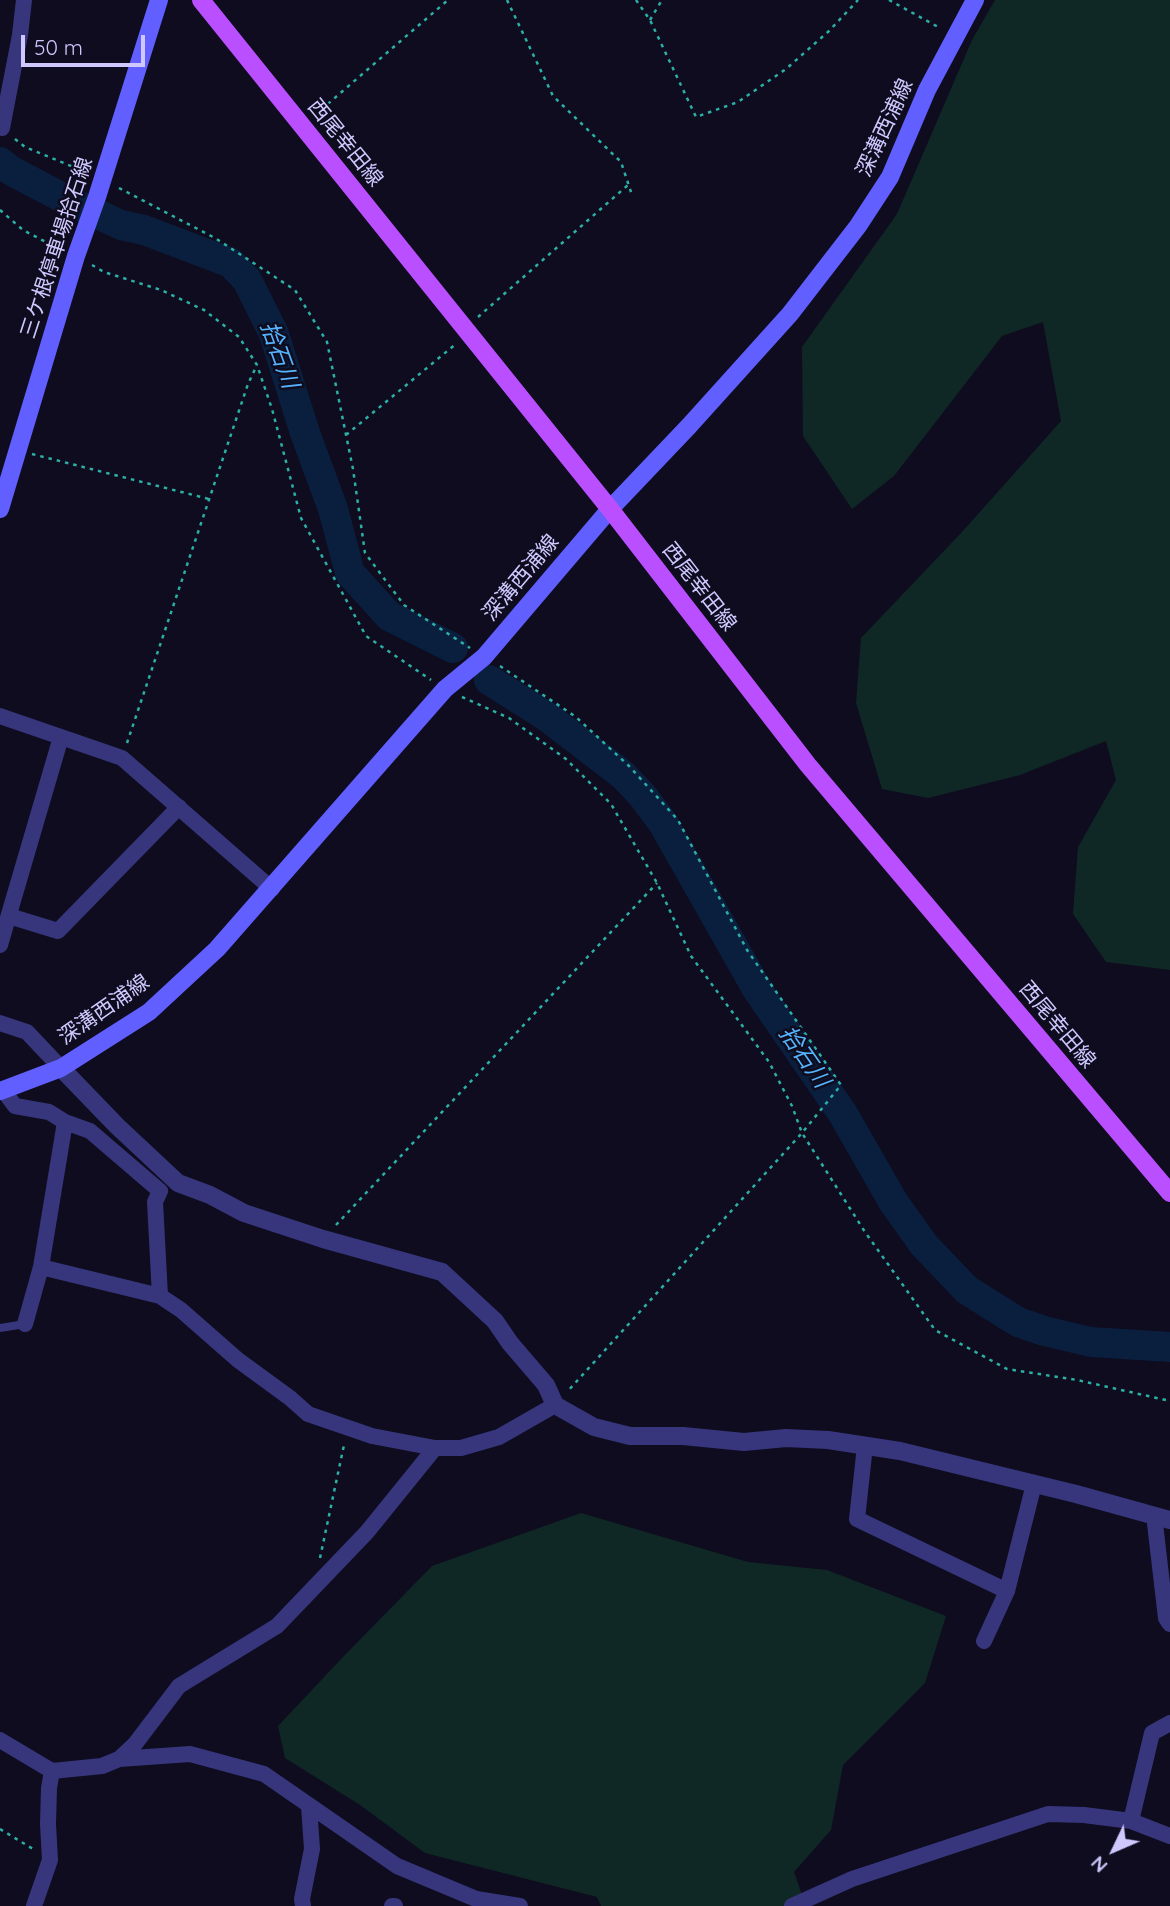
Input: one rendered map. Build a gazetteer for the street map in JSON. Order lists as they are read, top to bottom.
{
  "streets": {
    "main road": ["深溝西浦線", "西尾幸田線", "三ケ根停車場拾石線"]
  },
  "crossings": [
    ["深溝西浦線", "西尾幸田線"]
  ],
  "water": ["拾石川"],
  "scale_bar": "50 m",
  "north": "bottom left"
}
